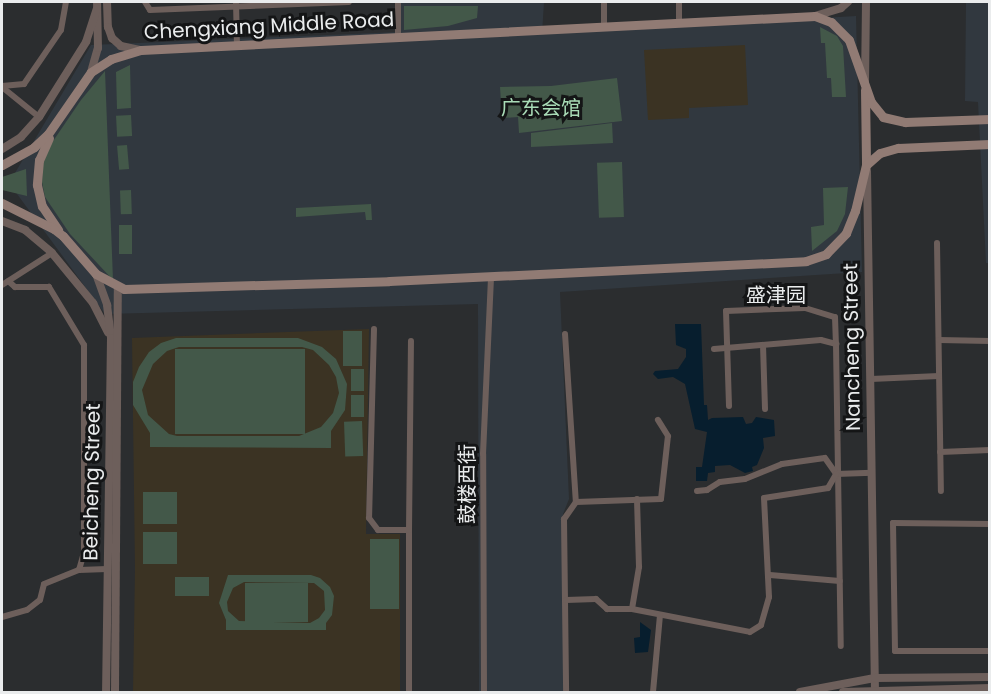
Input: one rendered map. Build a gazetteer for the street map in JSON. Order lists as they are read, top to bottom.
{
  "streets": {
    "main road": ["Chengxiang Middle Road", "Nancheng Street"],
    "street": ["盛津园", "Beicheng Street", "鼓楼西街"]
  },
  "crossings": [
    ["Chengxiang Middle Road", "Beicheng Street"]
  ],
  "parks": ["广东会馆"]
}
